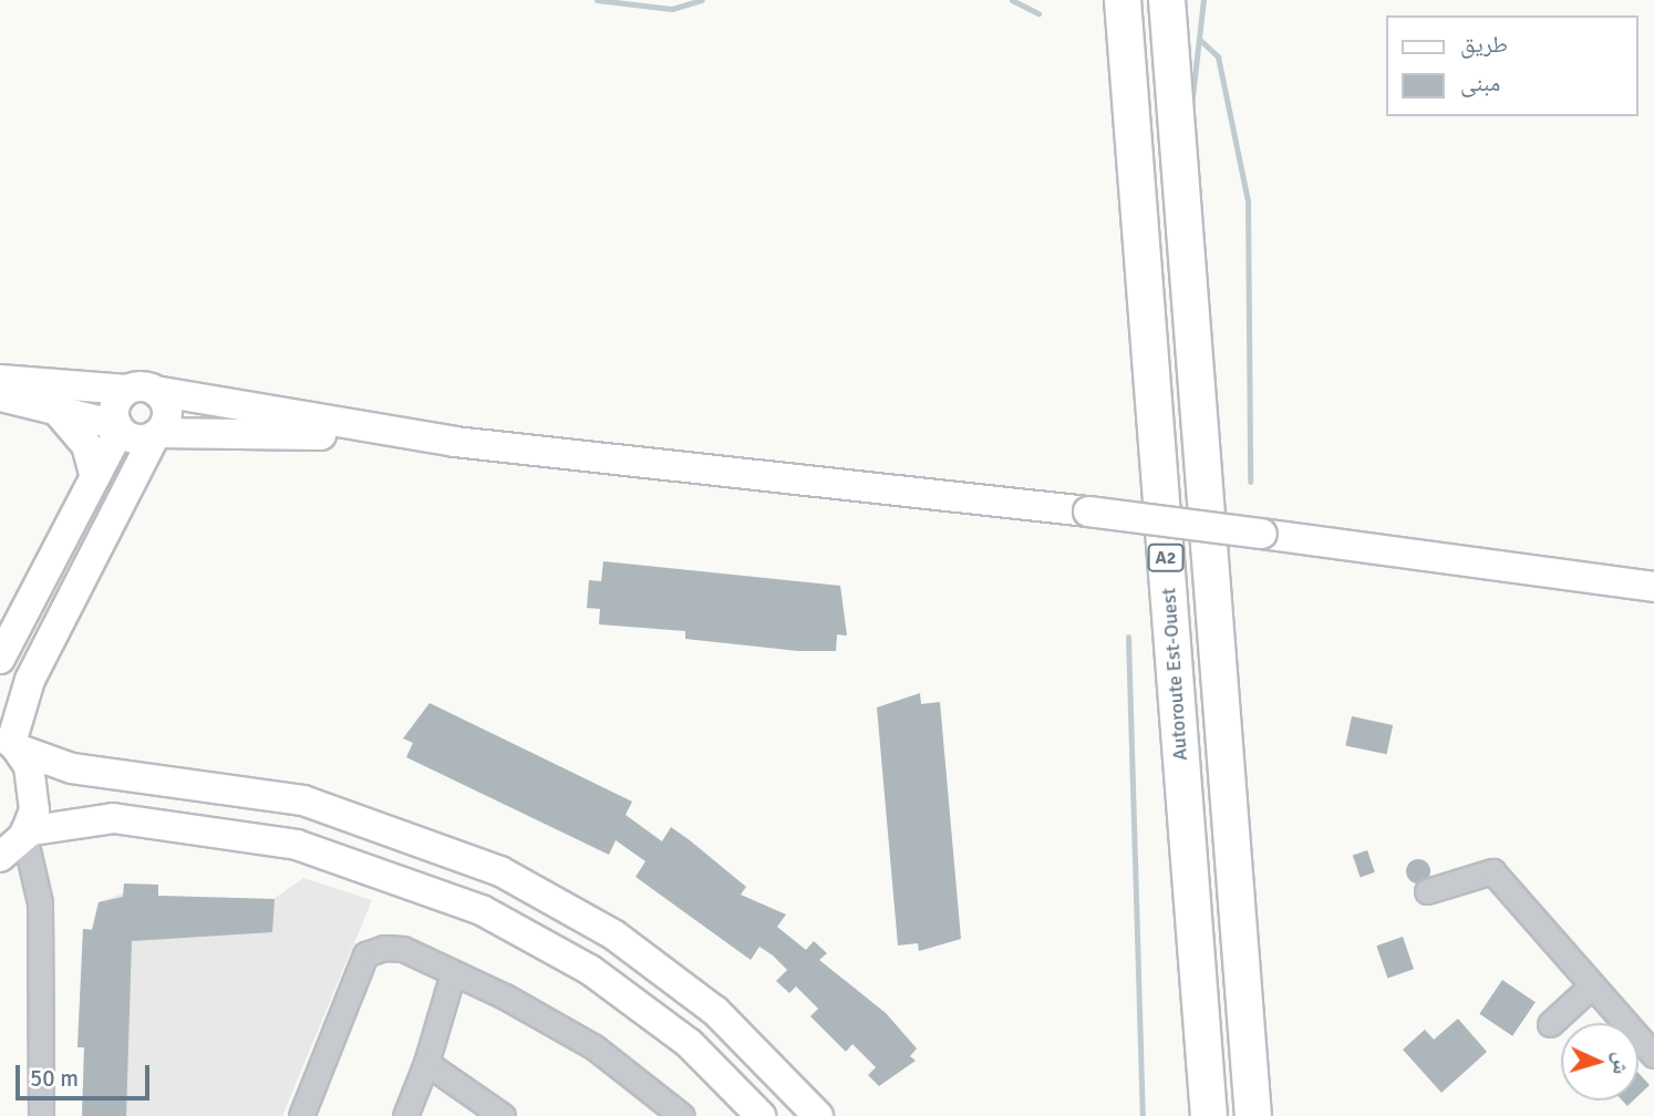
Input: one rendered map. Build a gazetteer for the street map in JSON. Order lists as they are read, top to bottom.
{
  "streets": {
    "highway": ["A2", "Autoroute Est-Ouest"]
  },
  "legend": ["طريق", "مبنى"],
  "scale_bar": "50 m",
  "north": "right"
}
